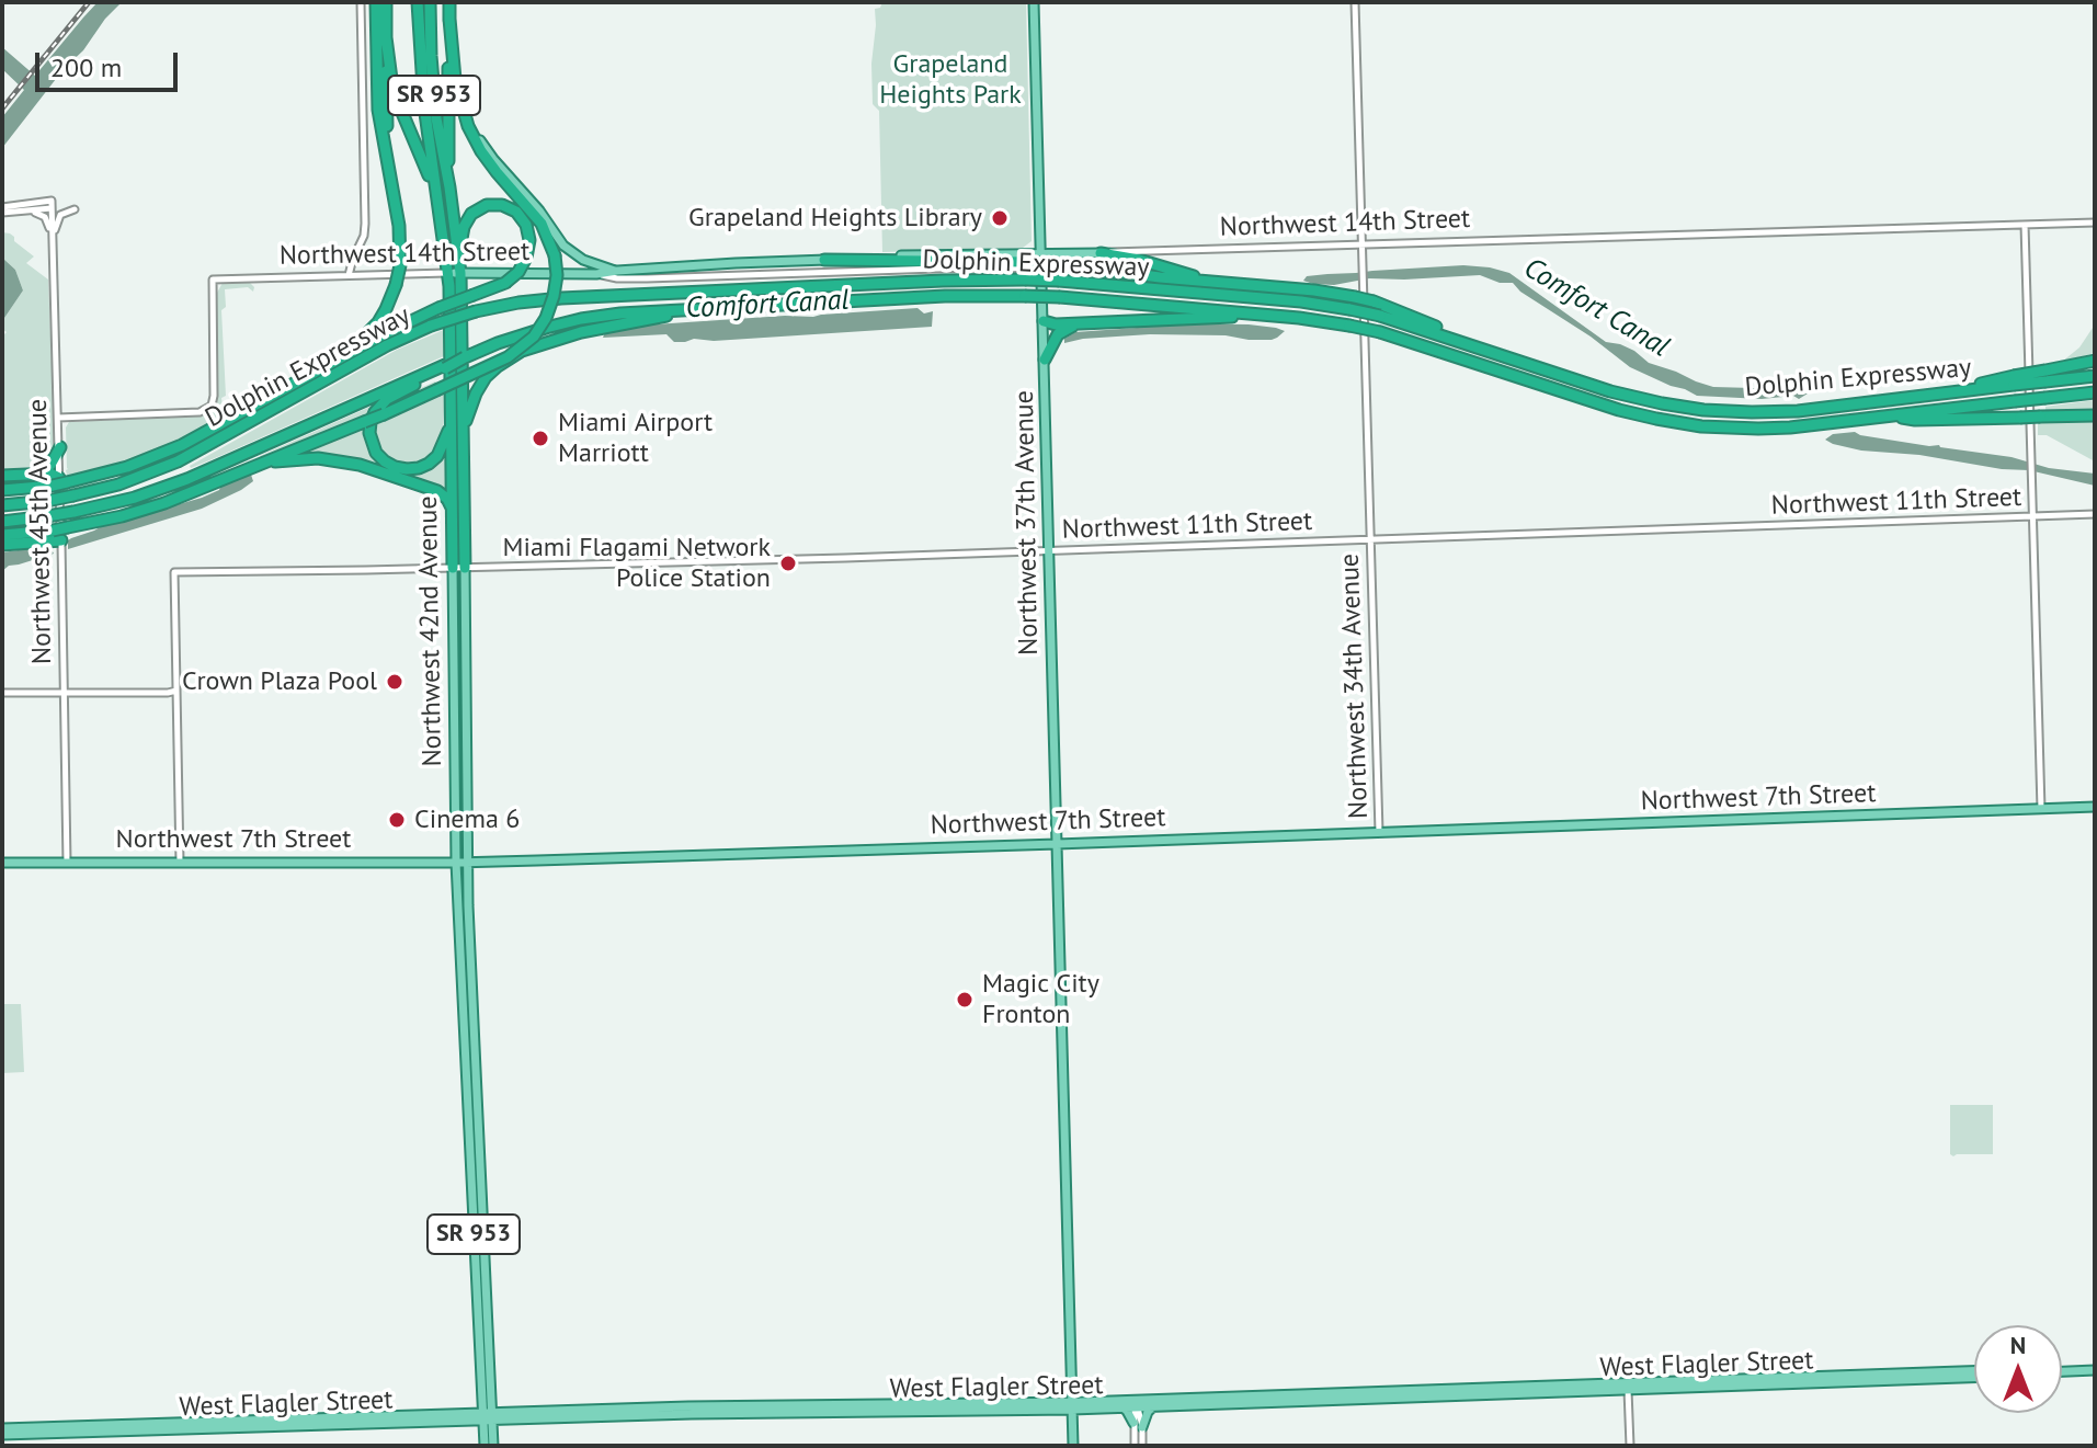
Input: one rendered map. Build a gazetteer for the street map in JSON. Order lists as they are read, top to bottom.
{
  "streets": {
    "highway": ["SR 953", "Dolphin Expressway", "Northwest 42nd Avenue"],
    "main road": [
      "Northwest 14th Street",
      "Northwest 37th Avenue",
      "Northwest 7th Street",
      "West Flagler Street"
    ],
    "street": ["Northwest 11th Street", "Northwest 45th Avenue", "Northwest 34th Avenue"]
  },
  "crossings": [
    ["SR 953", "Northwest 42nd Avenue"],
    ["SR 953", "West Flagler Street"],
    ["Northwest 14th Street", "Northwest 37th Avenue"],
    ["Northwest 14th Street", "Northwest 45th Avenue"],
    ["Northwest 14th Street", "Northwest 42nd Avenue"],
    ["Northwest 14th Street", "Northwest 34th Avenue"],
    ["Northwest 11th Street", "Northwest 37th Avenue"],
    ["Northwest 11th Street", "Northwest 42nd Avenue"],
    ["Northwest 11th Street", "Northwest 34th Avenue"],
    ["Northwest 37th Avenue", "Northwest 7th Street"],
    ["Northwest 37th Avenue", "West Flagler Street"],
    ["Northwest 45th Avenue", "Northwest 7th Street"],
    ["Northwest 42nd Avenue", "Northwest 7th Street"],
    ["Northwest 42nd Avenue", "West Flagler Street"],
    ["Northwest 34th Avenue", "Northwest 7th Street"]
  ],
  "water": ["Comfort Canal"],
  "parks": ["Grapeland Heights Park"],
  "places": [
    "Grapeland Heights Library",
    "Miami Airport Marriott",
    "Miami Flagami Network Police Station",
    "Crown Plaza Pool",
    "Cinema 6",
    "Magic City Fronton"
  ],
  "scale_bar": "200 m",
  "north": "top"
}
